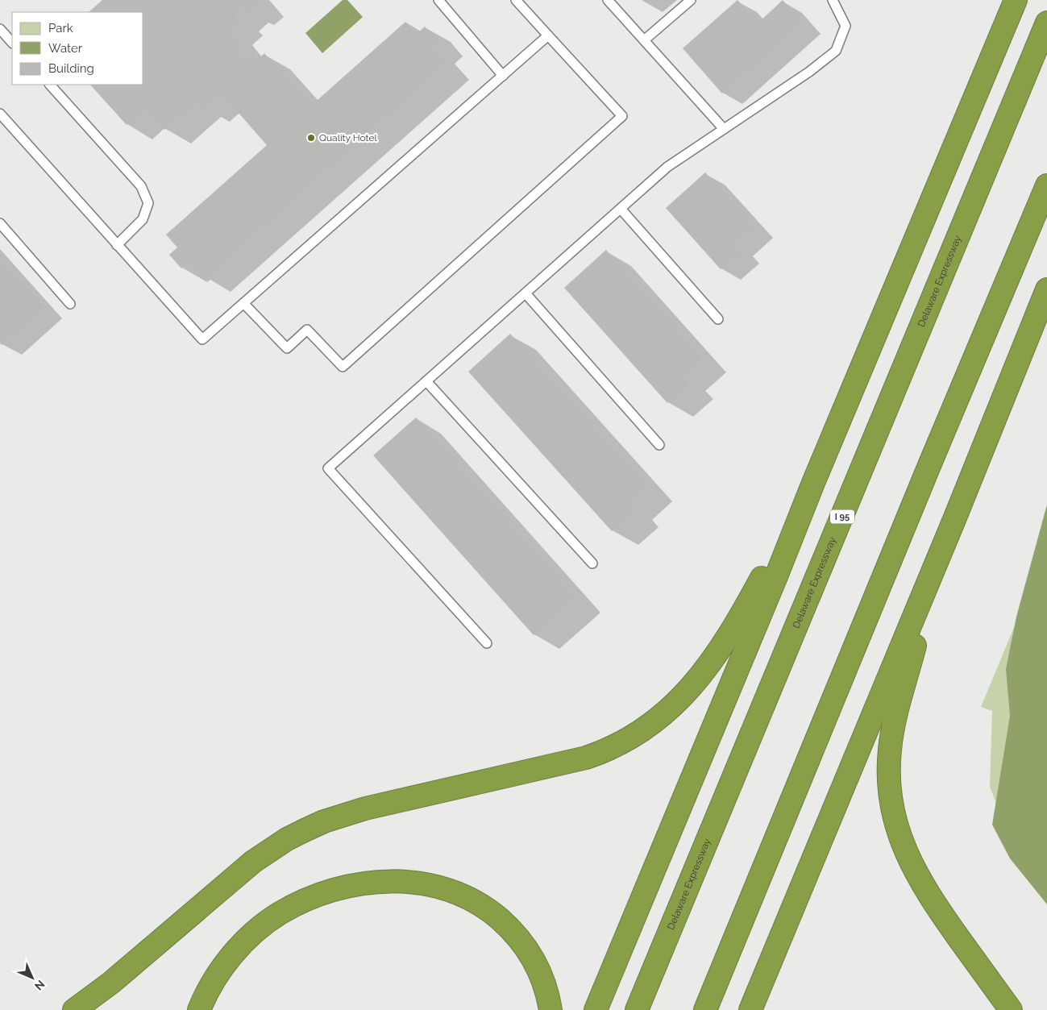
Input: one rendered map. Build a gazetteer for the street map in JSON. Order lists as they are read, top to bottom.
{
  "streets": {
    "highway": ["Delaware Expressway", "I 95"]
  },
  "places": ["Quality Hotel"],
  "legend": ["Park", "Water", "Building"],
  "north": "bottom right"
}
